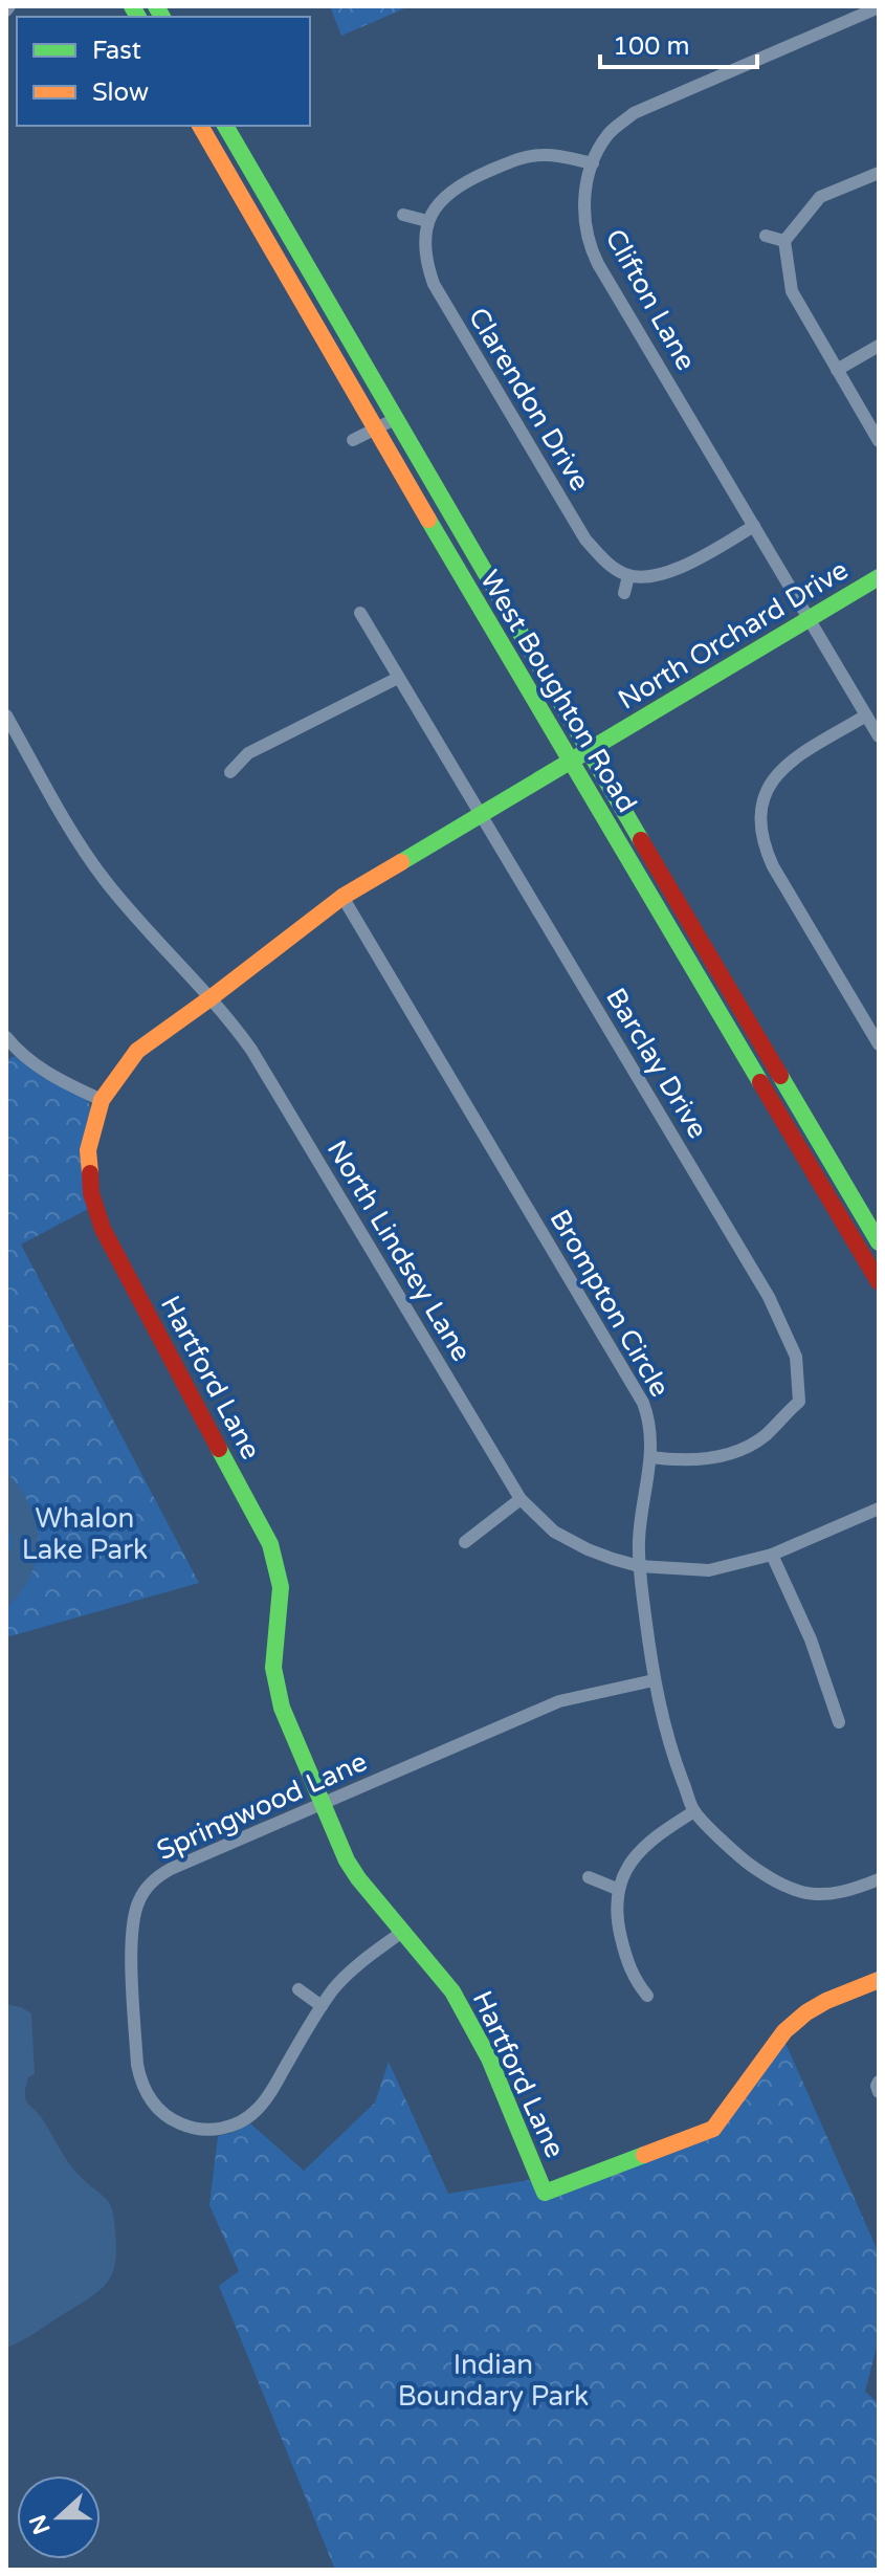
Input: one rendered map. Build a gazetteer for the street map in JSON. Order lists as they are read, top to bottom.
{
  "streets": {
    "main road": ["North Orchard Drive", "West Boughton Road", "Hartford Lane"],
    "street": [
      "Clifton Lane",
      "Clarendon Drive",
      "Barclay Drive",
      "North Lindsey Lane",
      "Brompton Circle",
      "Springwood Lane"
    ]
  },
  "crossings": [
    ["Clifton Lane", "North Orchard Drive"],
    ["North Orchard Drive", "West Boughton Road"],
    ["North Orchard Drive", "Hartford Lane"],
    ["West Boughton Road", "Hartford Lane"],
    ["Barclay Drive", "Brompton Circle"],
    ["Barclay Drive", "Hartford Lane"],
    ["North Lindsey Lane", "Brompton Circle"],
    ["North Lindsey Lane", "Hartford Lane"],
    ["Brompton Circle", "Hartford Lane"],
    ["Brompton Circle", "Springwood Lane"],
    ["Hartford Lane", "Springwood Lane"]
  ],
  "parks": ["Whalon Lake Park", "Indian Boundary Park"],
  "legend": ["Fast", "Slow"],
  "scale_bar": "100 m",
  "north": "left"
}
